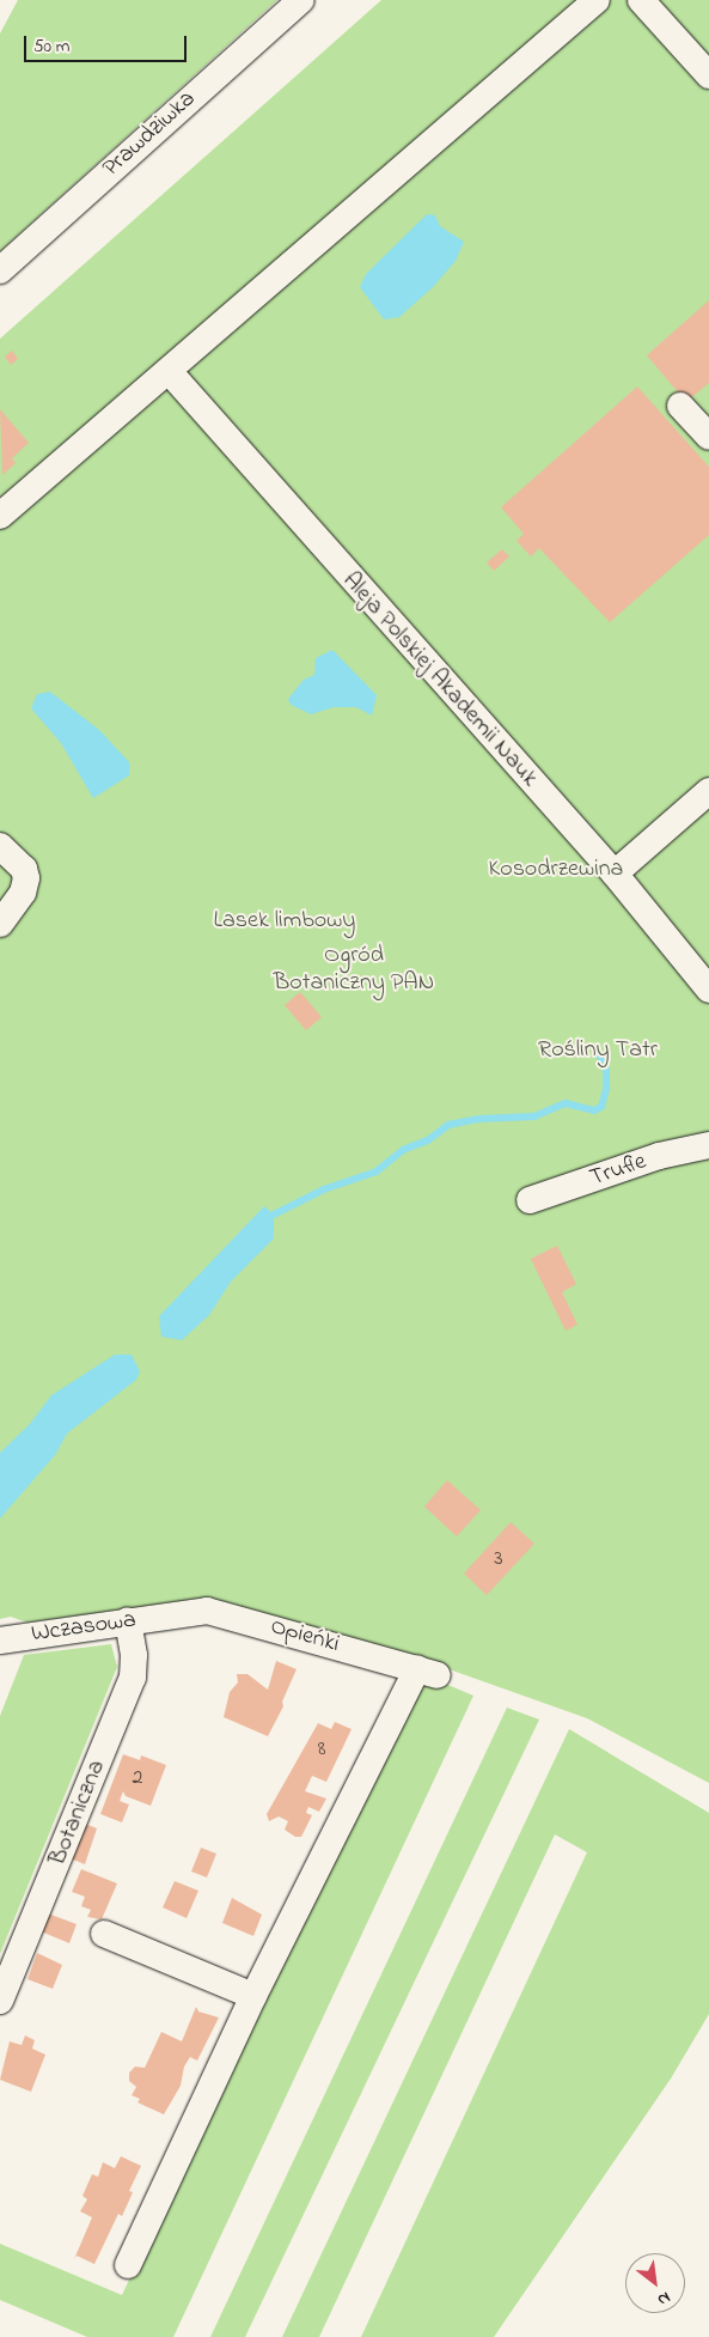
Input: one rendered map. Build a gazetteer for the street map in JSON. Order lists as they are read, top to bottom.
{
  "streets": {
    "street": [
      "Prawdziwka",
      "Aleja Polskiej Akademii Nauk",
      "Trufle",
      "Wczasowa",
      "Opieńki",
      "Botaniczna"
    ]
  },
  "crossings": [
    ["Wczasowa", "Opieńki"],
    ["Wczasowa", "Botaniczna"]
  ],
  "parks": [
    "Kosodrzewina",
    "Lasek limbowy",
    "Ogród Botaniczny PAN",
    "Rośliny Tatr"
  ],
  "house_numbers": ["3", "8", "2"],
  "scale_bar": "50 m",
  "north": "bottom right"
}
